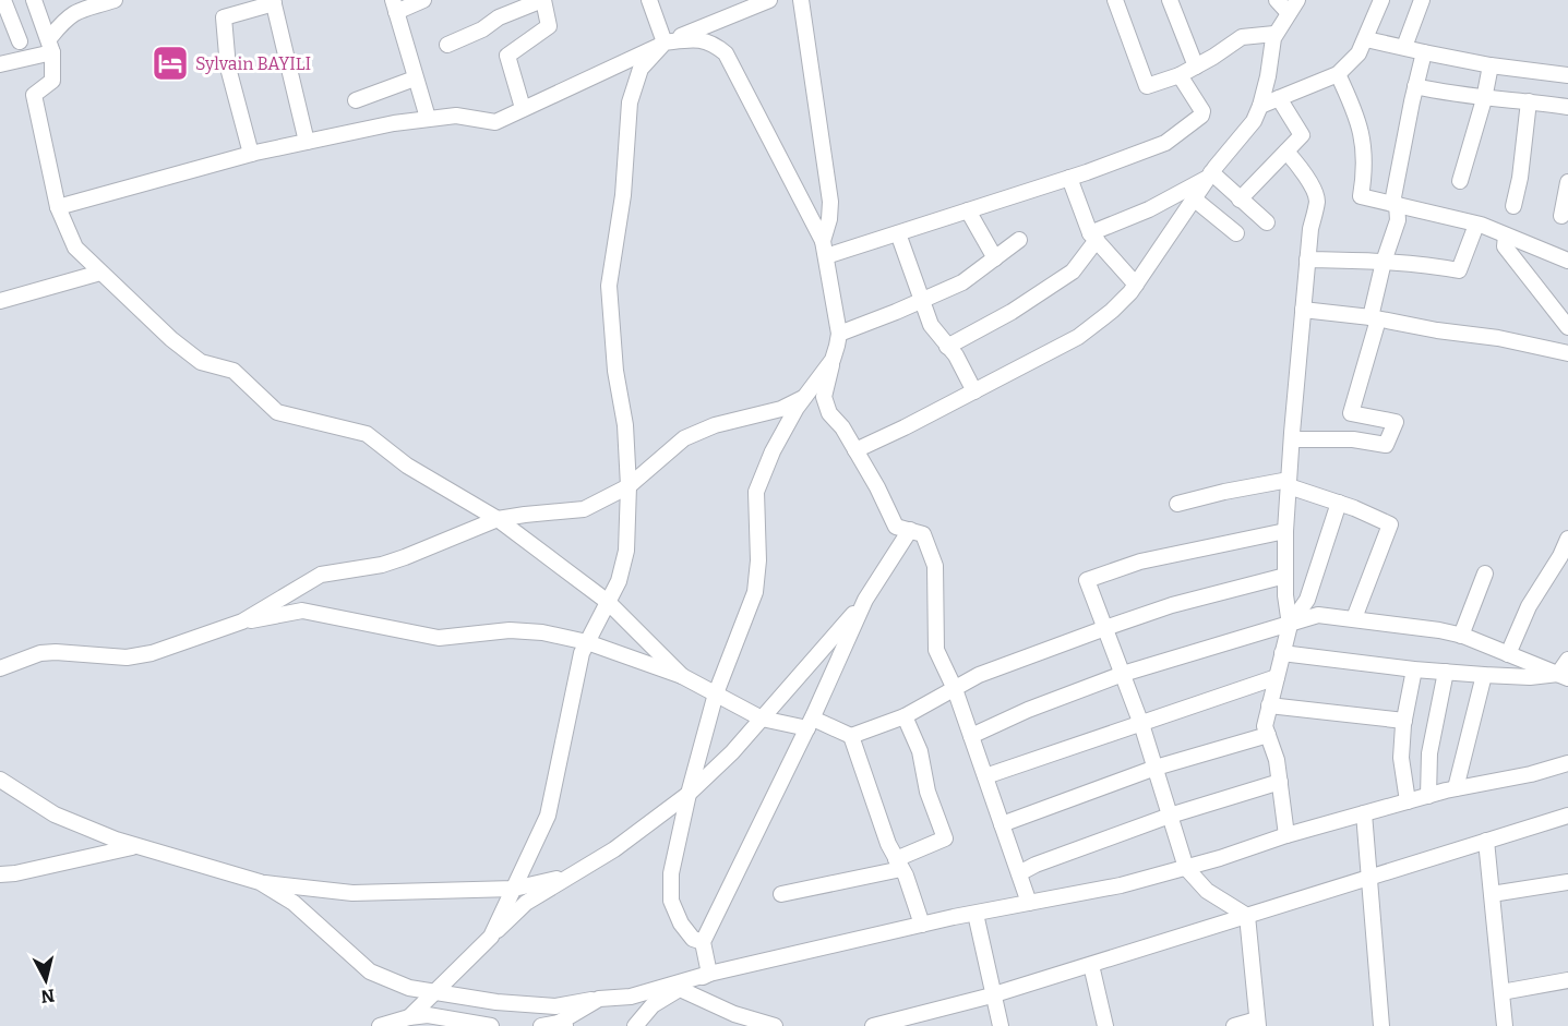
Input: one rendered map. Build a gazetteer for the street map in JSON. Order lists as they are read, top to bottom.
{
  "places": {
    "hotel": ["Sylvain BAYILI"]
  },
  "north": "bottom"
}
